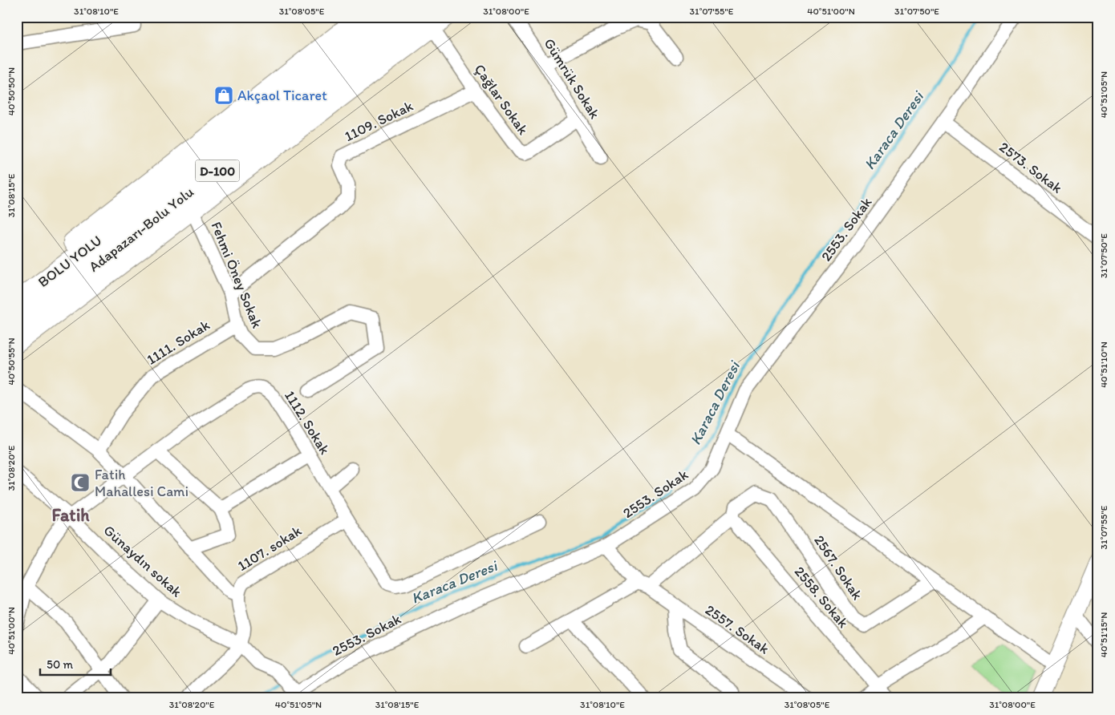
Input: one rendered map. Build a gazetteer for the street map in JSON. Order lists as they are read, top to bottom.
{
  "streets": {
    "highway": ["D-100", "Adapazarı-Bolu Yolu", "BOLU YOLU"],
    "street": [
      "Gümrük Sokak",
      "Çağlar Sokak",
      "1109. Sokak",
      "2573. Sokak",
      "2553. Sokak",
      "Fehmi Öney Sokak",
      "1111. Sokak",
      "1112. Sokak",
      "1107. sokak",
      "Günaydın sokak",
      "2567. Sokak",
      "2558. Sokak",
      "2557. Sokak"
    ]
  },
  "crossings": [
    ["Gümrük Sokak", "Çağlar Sokak"],
    ["Çağlar Sokak", "1109. Sokak"],
    ["Çağlar Sokak", "Adapazarı-Bolu Yolu"],
    ["1109. Sokak", "Fehmi Öney Sokak"],
    ["2573. Sokak", "2553. Sokak"],
    ["2553. Sokak", "Günaydın sokak"],
    ["2553. Sokak", "2557. Sokak"],
    ["Fehmi Öney Sokak", "1111. Sokak"],
    ["1112. Sokak", "1107. sokak"],
    ["1112. Sokak", "Günaydın sokak"],
    ["2567. Sokak", "2558. Sokak"]
  ],
  "districts": ["Fatih"],
  "water": ["Karaca Deresi"],
  "places": {
    "shop": ["Akçaol Ticaret"],
    "mosque": ["Fatih Mahallesi Cami"]
  },
  "scale_bar": "50 m",
  "coordinates": [
    "31°08'10\"E",
    "31°08'05\"E",
    "31°08'00\"E",
    "31°07'55\"E",
    "40°51'00\"N",
    "31°07'50\"E",
    "40°50'50\"N",
    "40°51'05\"N",
    "31°08'15\"E",
    "40°50'55\"N",
    "40°51'10\"N",
    "31°08'20\"E",
    "40°51'15\"N"
  ]
}
